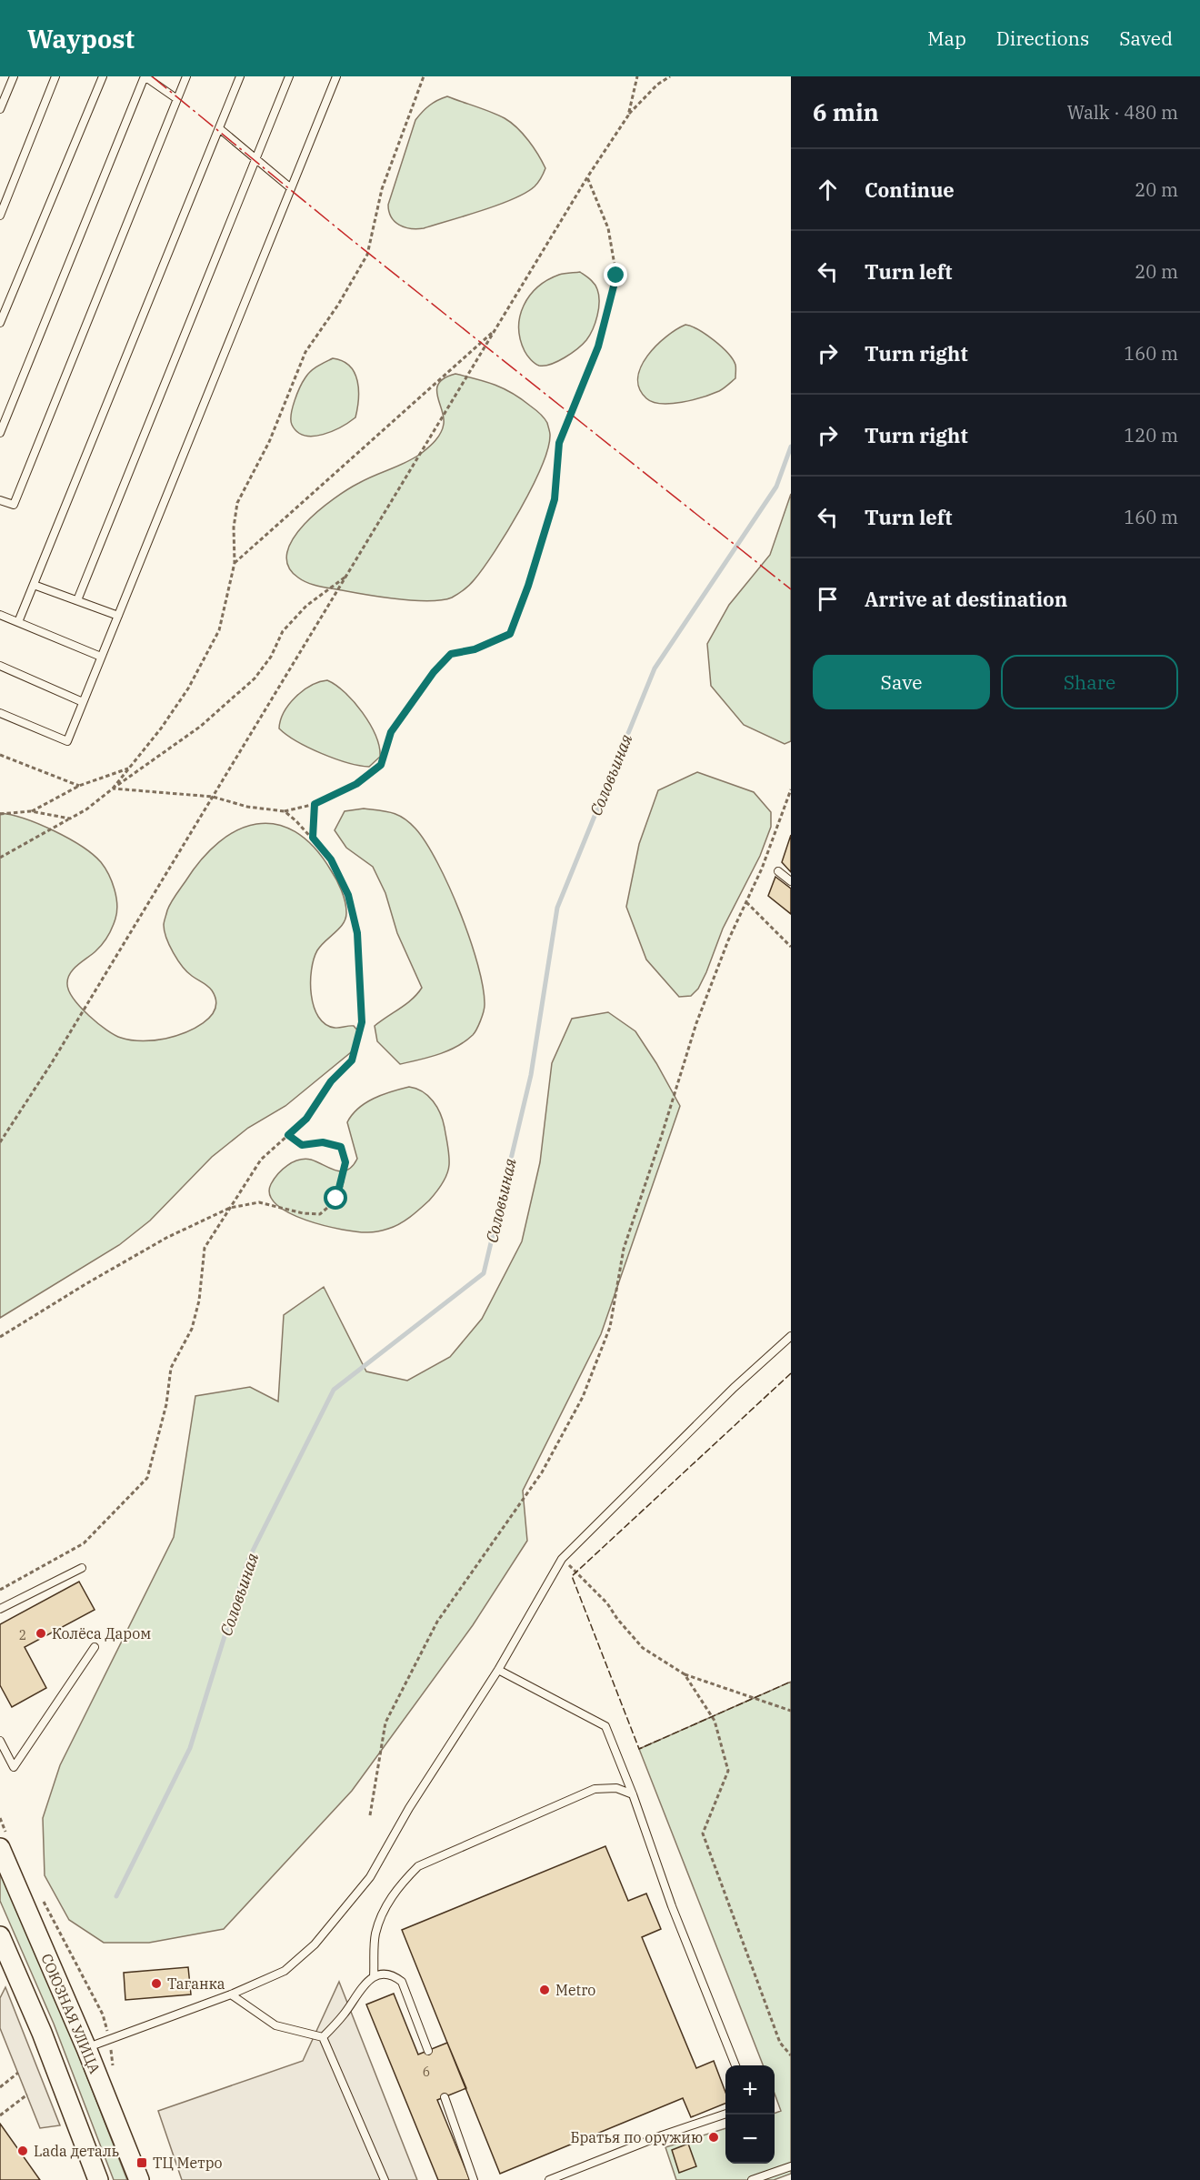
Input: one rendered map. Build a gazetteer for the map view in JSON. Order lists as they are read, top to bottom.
{
  "streets": {
    "main road": ["СОЮЗНАЯ УЛИЦА"]
  },
  "water": ["Соловьиная"],
  "places": {
    "other": [
      "Колёса Даром",
      "Таганка",
      "Metro",
      "Братья по оружию",
      "Lada деталь"
    ],
    "transit": ["ТЦ Метро"]
  },
  "house_numbers": ["2", "6"],
  "page": {
    "header": "Waypost",
    "nav": ["Map", "Directions", "Saved"],
    "heading": ["6 min", "Walk · 480 m"],
    "list": [
      ["Continue", "20 m"],
      ["Turn left", "20 m"],
      ["Turn right", "160 m"],
      ["Turn right", "120 m"],
      ["Turn left", "160 m"],
      "Arrive at destination"
    ],
    "buttons": ["Save", "Share"],
    "map_buttons": ["+", "−"]
  }
}
